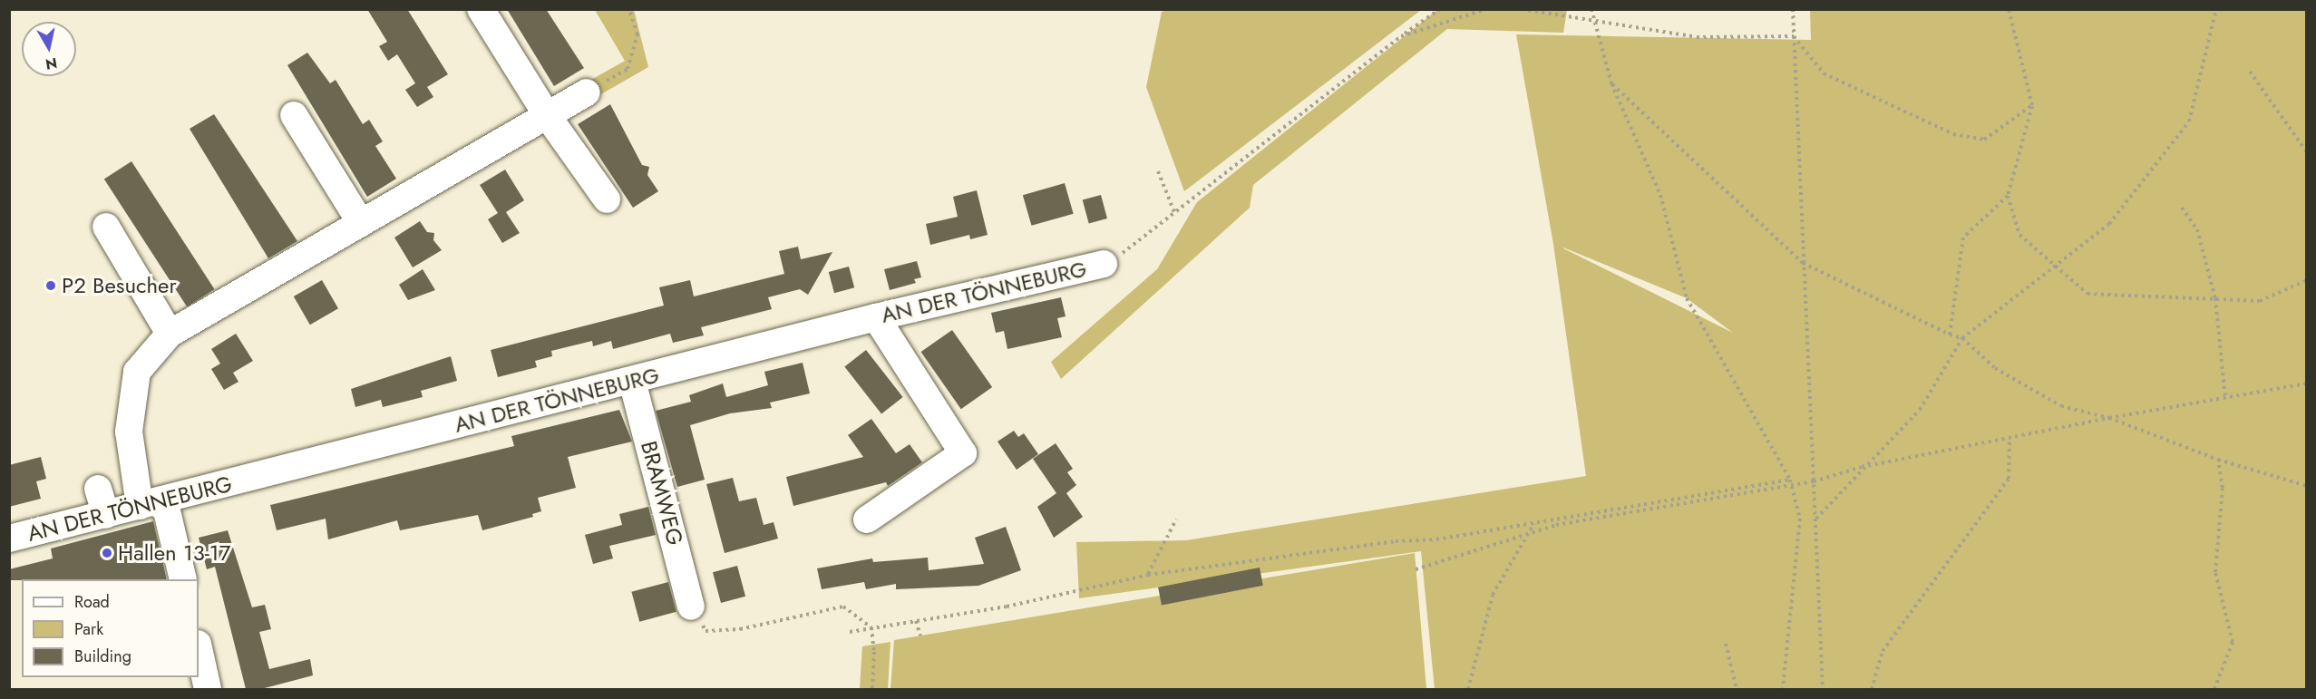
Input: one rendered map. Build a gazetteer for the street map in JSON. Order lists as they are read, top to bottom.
{
  "streets": {
    "street": ["AN DER TÖNNEBURG", "BRAMWEG"]
  },
  "crossings": [
    ["AN DER TÖNNEBURG", "BRAMWEG"]
  ],
  "places": ["P2 Besucher", "Hallen 13-17"],
  "legend": ["Road", "Park", "Building"],
  "north": "bottom"
}
